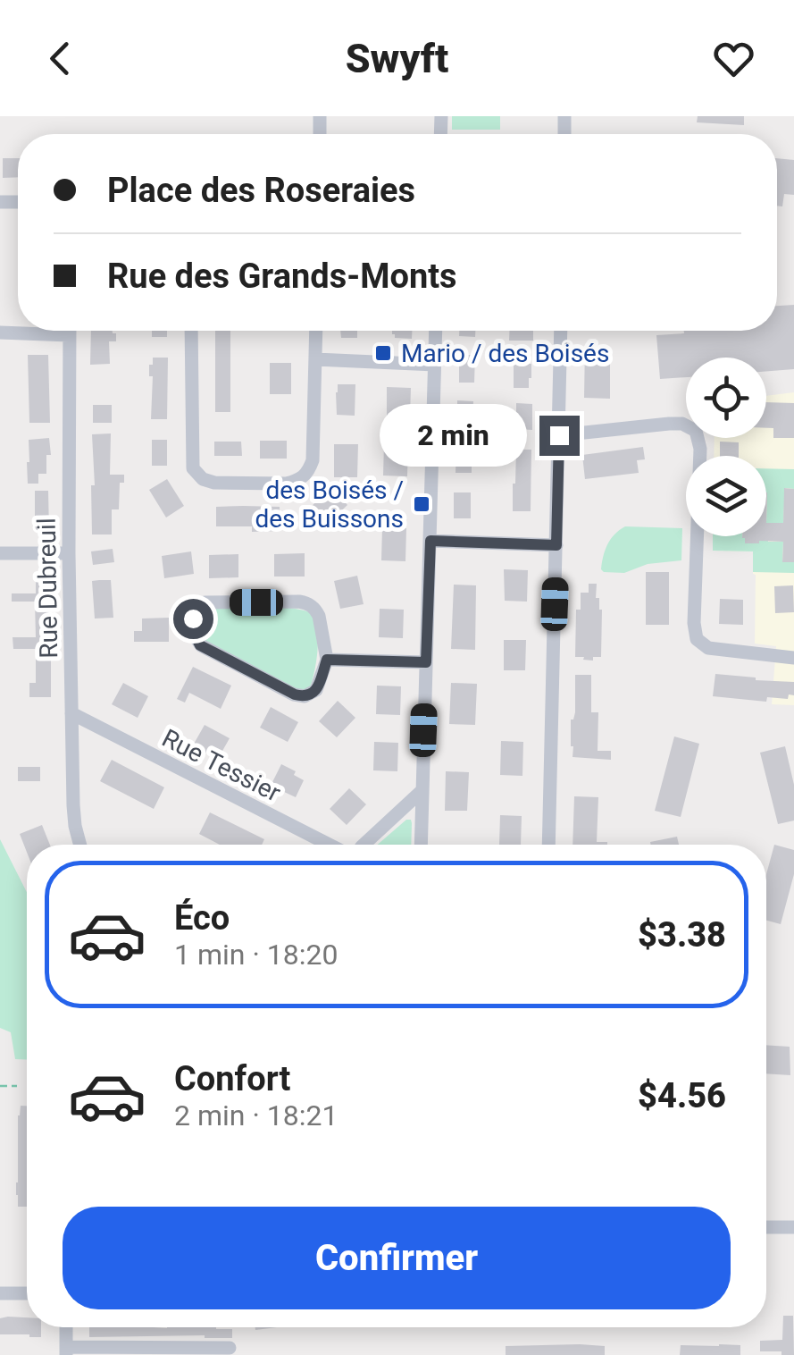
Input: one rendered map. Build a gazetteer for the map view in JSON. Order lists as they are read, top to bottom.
{
  "streets": {
    "street": ["Rue Dubreuil", "Rue Tessier"]
  },
  "crossings": [
    ["Rue Dubreuil", "Rue Tessier"]
  ],
  "places": {
    "transit": ["Mario / des Boisés", "des Boisés / des Buissons"]
  },
  "page": {
    "header": "Swyft",
    "banner": ["Place des Roseraies", "Rue des Grands-Monts"],
    "bubble": "2 min",
    "list": [
      {
        "name": "Éco",
        "note": "1 min · 18:20",
        "value": "$3.38"
      },
      {
        "name": "Confort",
        "note": "2 min · 18:21",
        "value": "$4.56"
      }
    ],
    "buttons": "Confirmer"
  }
}
